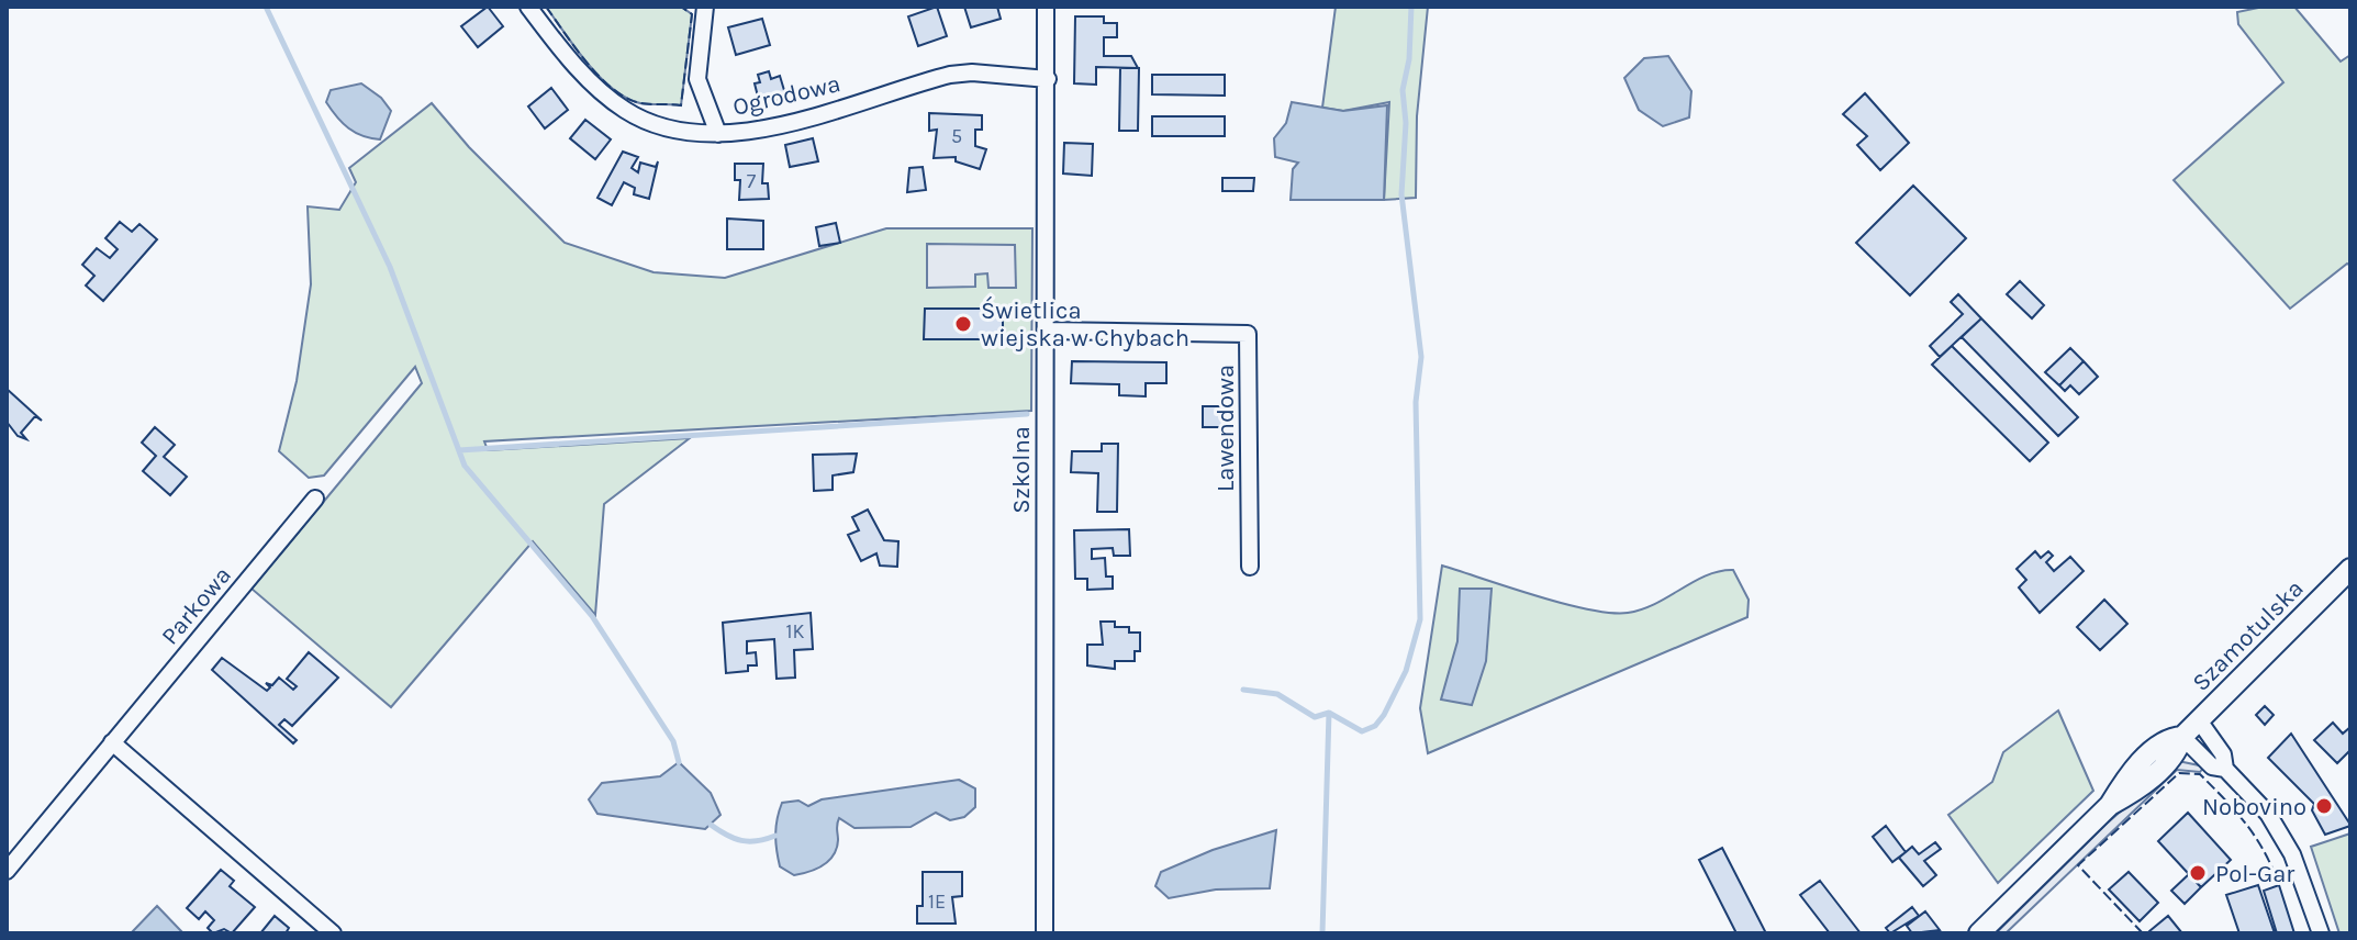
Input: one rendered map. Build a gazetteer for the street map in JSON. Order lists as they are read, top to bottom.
{
  "streets": {
    "street": [
      "Ogrodowa",
      "Lawendowa",
      "Szkolna",
      "Parkowa",
      "Szamotulska"
    ]
  },
  "crossings": [
    ["Ogrodowa", "Szkolna"],
    ["Lawendowa", "Szkolna"]
  ],
  "places": ["Świetlica wiejska w Chybach", "Nobovino", "Pol-Gar"],
  "house_numbers": [
    "5",
    "7",
    "1K",
    "1E"
  ]
}
